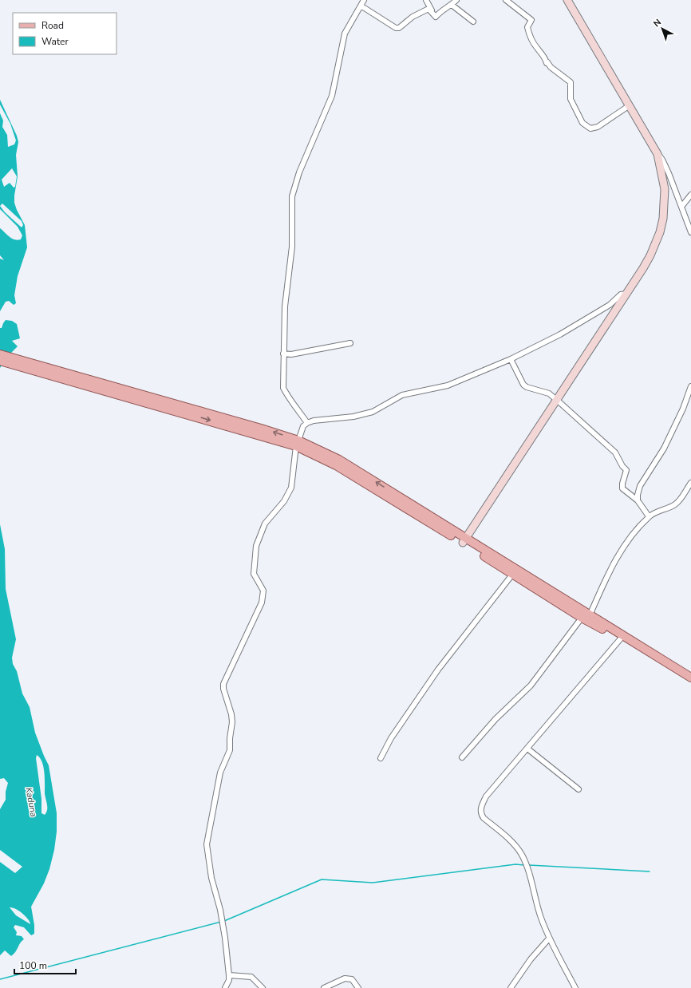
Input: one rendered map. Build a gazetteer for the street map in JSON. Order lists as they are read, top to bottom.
{
  "water": ["Kaduna"],
  "legend": ["Road", "Water"],
  "scale_bar": "100 m",
  "north": "top left"
}
